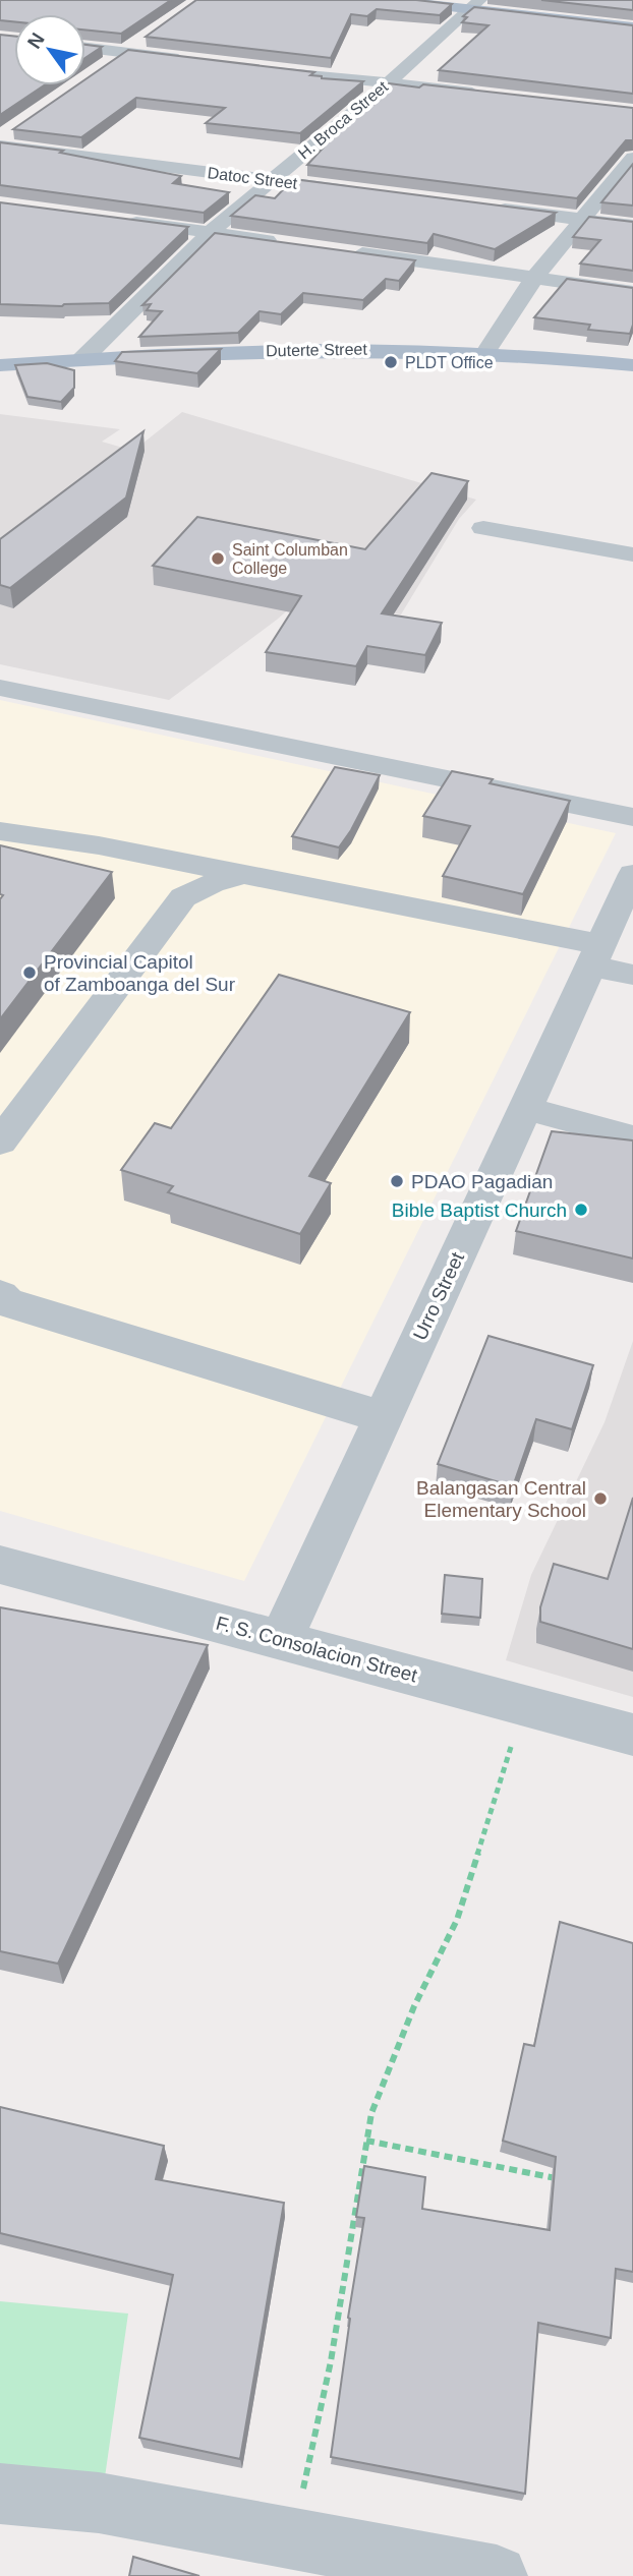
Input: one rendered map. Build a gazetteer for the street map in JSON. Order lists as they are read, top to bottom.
{
  "streets": {
    "main road": ["Duterte Street"],
    "street": [
      "H. Broca Street",
      "Datoc Street",
      "Urro Street",
      "F. S. Consolacion Street"
    ]
  },
  "crossings": [
    ["H. Broca Street", "Datoc Street"],
    ["H. Broca Street", "Duterte Street"],
    ["Urro Street", "F. S. Consolacion Street"]
  ],
  "places": [
    "PLDT Office",
    "Saint Columban College",
    "Provincial Capitol of Zamboanga del Sur",
    "PDAO Pagadian",
    "Bible Baptist Church",
    "Balangasan Central Elementary School"
  ],
  "north": "top left"
}
